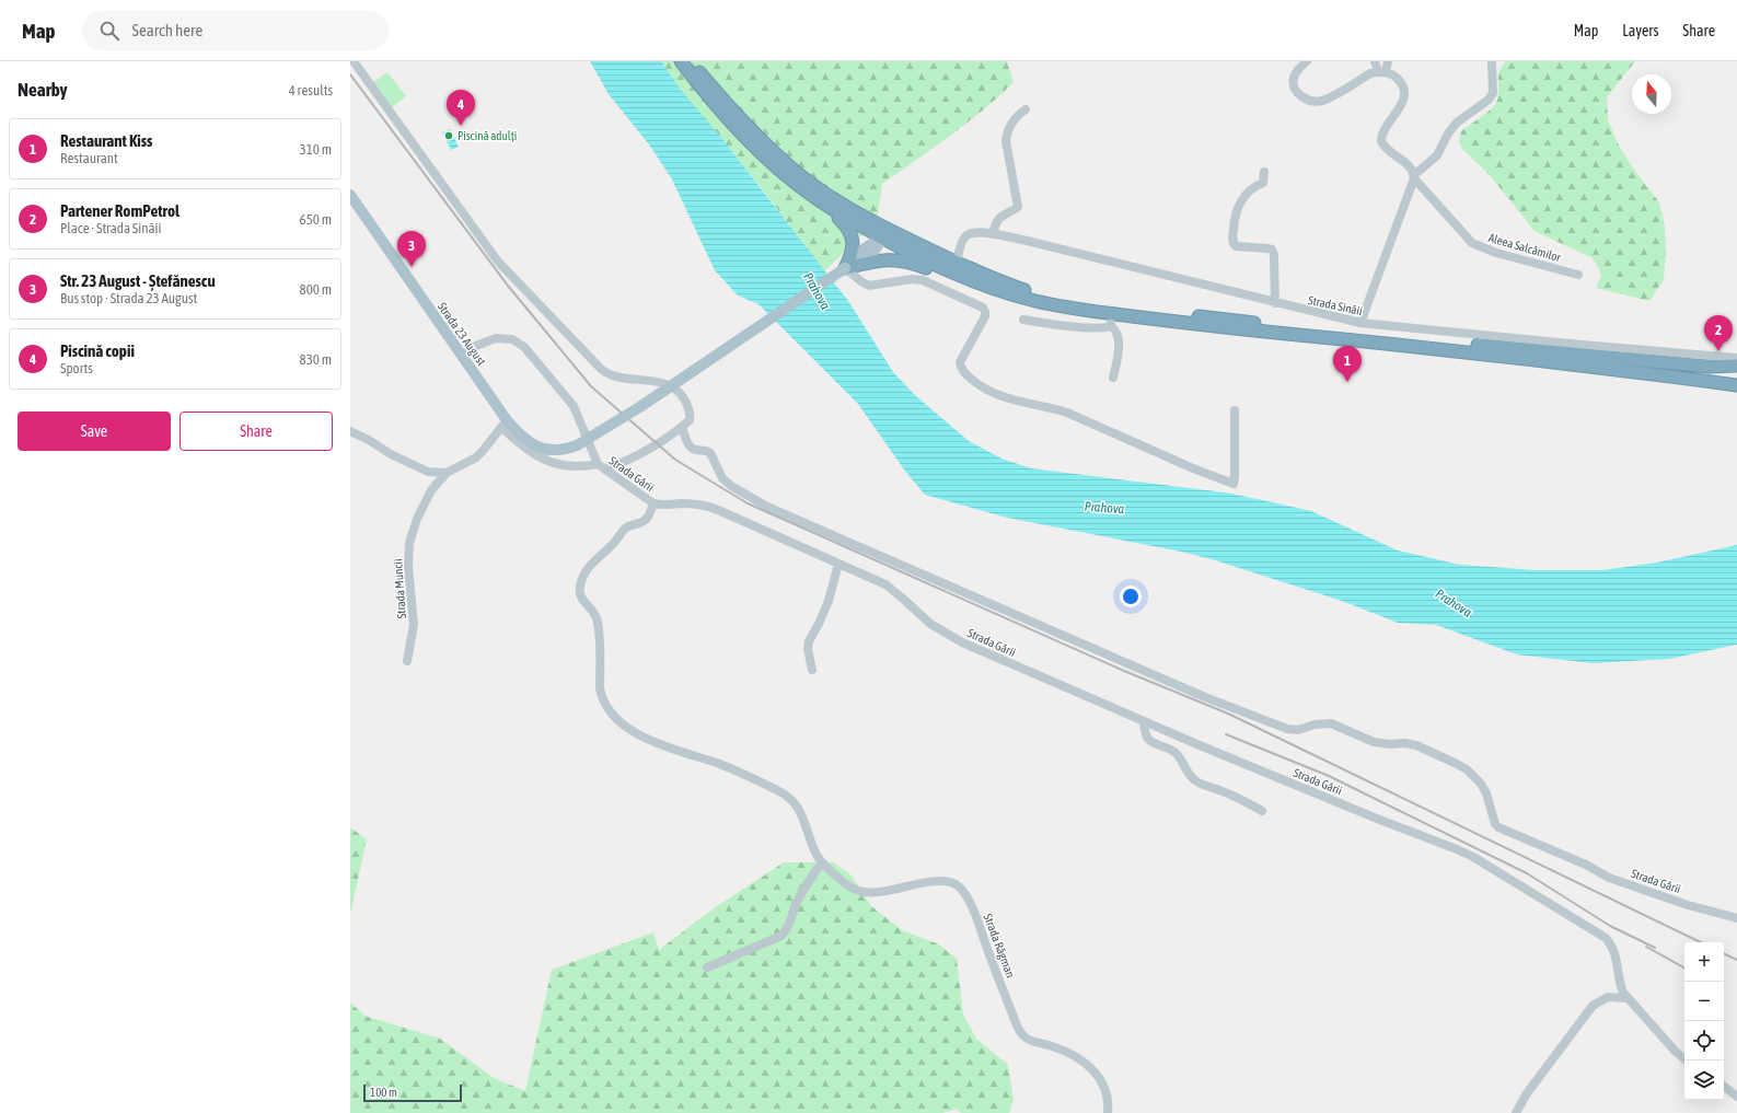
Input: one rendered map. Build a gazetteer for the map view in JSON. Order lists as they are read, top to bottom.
{
  "streets": {
    "main road": ["Strada 23 August"],
    "street": [
      "Aleea Salcâmilor",
      "Strada Sinăii",
      "Strada Gării",
      "Strada Muncii",
      "Strada Răgman"
    ]
  },
  "crossings": [
    ["Strada 23 August", "Strada Gării"],
    ["Strada 23 August", "Strada Muncii"],
    ["Strada Gării", "Strada Răgman"]
  ],
  "water": ["Prahova"],
  "places": ["Piscină adulți"],
  "scale_bar": "100 m",
  "north": "top",
  "page": {
    "header": "Map",
    "search": "Search here",
    "nav": ["Map", "Layers", "Share"],
    "heading": ["Nearby", "4 results"],
    "pins": [
      "4",
      "3",
      "2",
      "1"
    ],
    "list": [
      {
        "mark": "1",
        "name": "Restaurant Kiss",
        "note": "Restaurant",
        "value": "310 m"
      },
      {
        "mark": "2",
        "name": "Partener RomPetrol",
        "note": "Place · Strada Sinăii",
        "value": "650 m"
      },
      {
        "mark": "3",
        "name": "Str. 23 August - Ștefănescu",
        "note": "Bus stop · Strada 23 August",
        "value": "800 m"
      },
      {
        "mark": "4",
        "name": "Piscină copii",
        "note": "Sports",
        "value": "830 m"
      }
    ],
    "buttons": ["Save", "Share"],
    "map_buttons": ["+", "−"],
    "scale": "100 m"
  }
}
